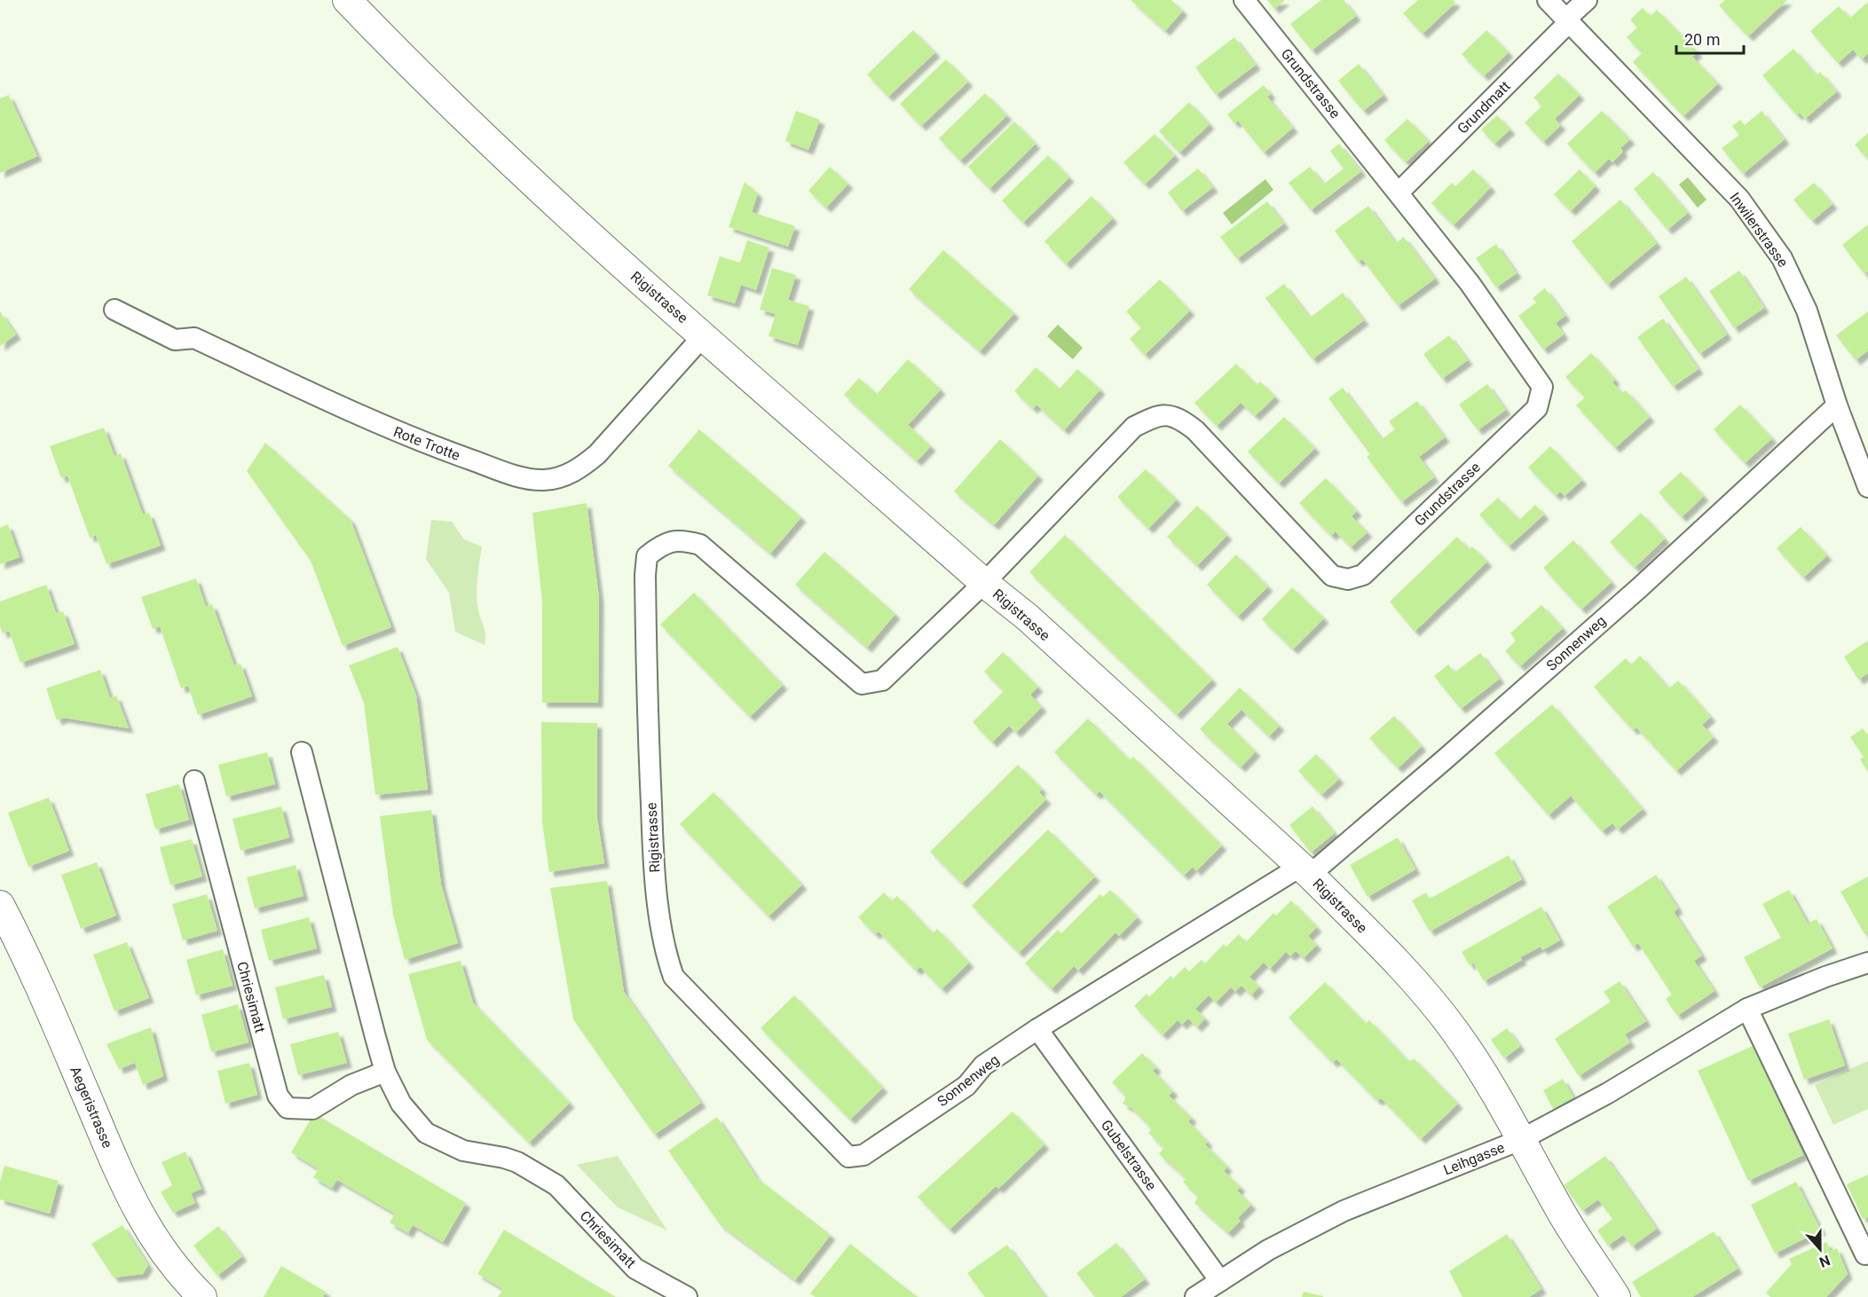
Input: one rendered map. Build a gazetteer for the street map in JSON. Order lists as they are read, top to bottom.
{
  "streets": {
    "street": [
      "Grundstrasse",
      "Grundmatt",
      "Inwilerstrasse",
      "Rigistrasse",
      "Rote Trotte",
      "Sonnenweg",
      "Chriesimatt",
      "Aegeristrasse",
      "Gubelstrasse",
      "Leihgasse"
    ]
  },
  "crossings": [
    ["Grundstrasse", "Grundmatt"],
    ["Grundstrasse", "Rigistrasse"],
    ["Grundmatt", "Inwilerstrasse"],
    ["Inwilerstrasse", "Sonnenweg"],
    ["Rigistrasse", "Rote Trotte"],
    ["Rigistrasse", "Sonnenweg"],
    ["Rigistrasse", "Leihgasse"],
    ["Sonnenweg", "Gubelstrasse"],
    ["Gubelstrasse", "Leihgasse"]
  ],
  "scale_bar": "20 m",
  "north": "bottom"
}
